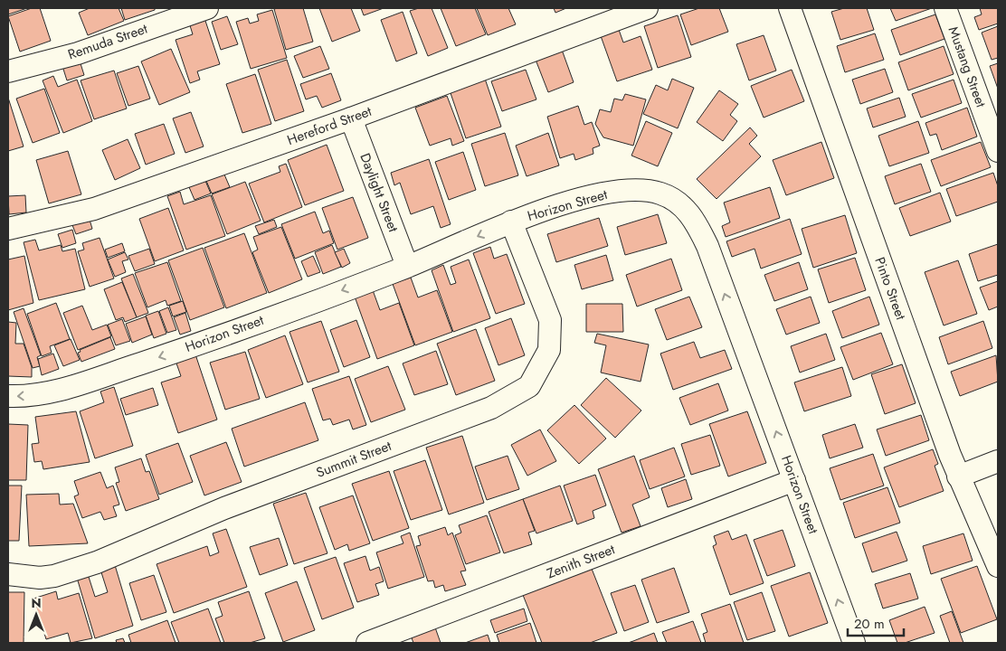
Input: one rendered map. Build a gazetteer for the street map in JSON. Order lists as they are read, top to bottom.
{
  "streets": {
    "street": [
      "Remuda Street",
      "Mustang Street",
      "Hereford Street",
      "Daylight Street",
      "Horizon Street",
      "Pinto Street",
      "Summit Street",
      "Zenith Street"
    ]
  },
  "crossings": [
    ["Hereford Street", "Daylight Street"],
    ["Daylight Street", "Horizon Street"],
    ["Horizon Street", "Summit Street"],
    ["Horizon Street", "Zenith Street"]
  ],
  "scale_bar": "20 m",
  "north": "top"
}
